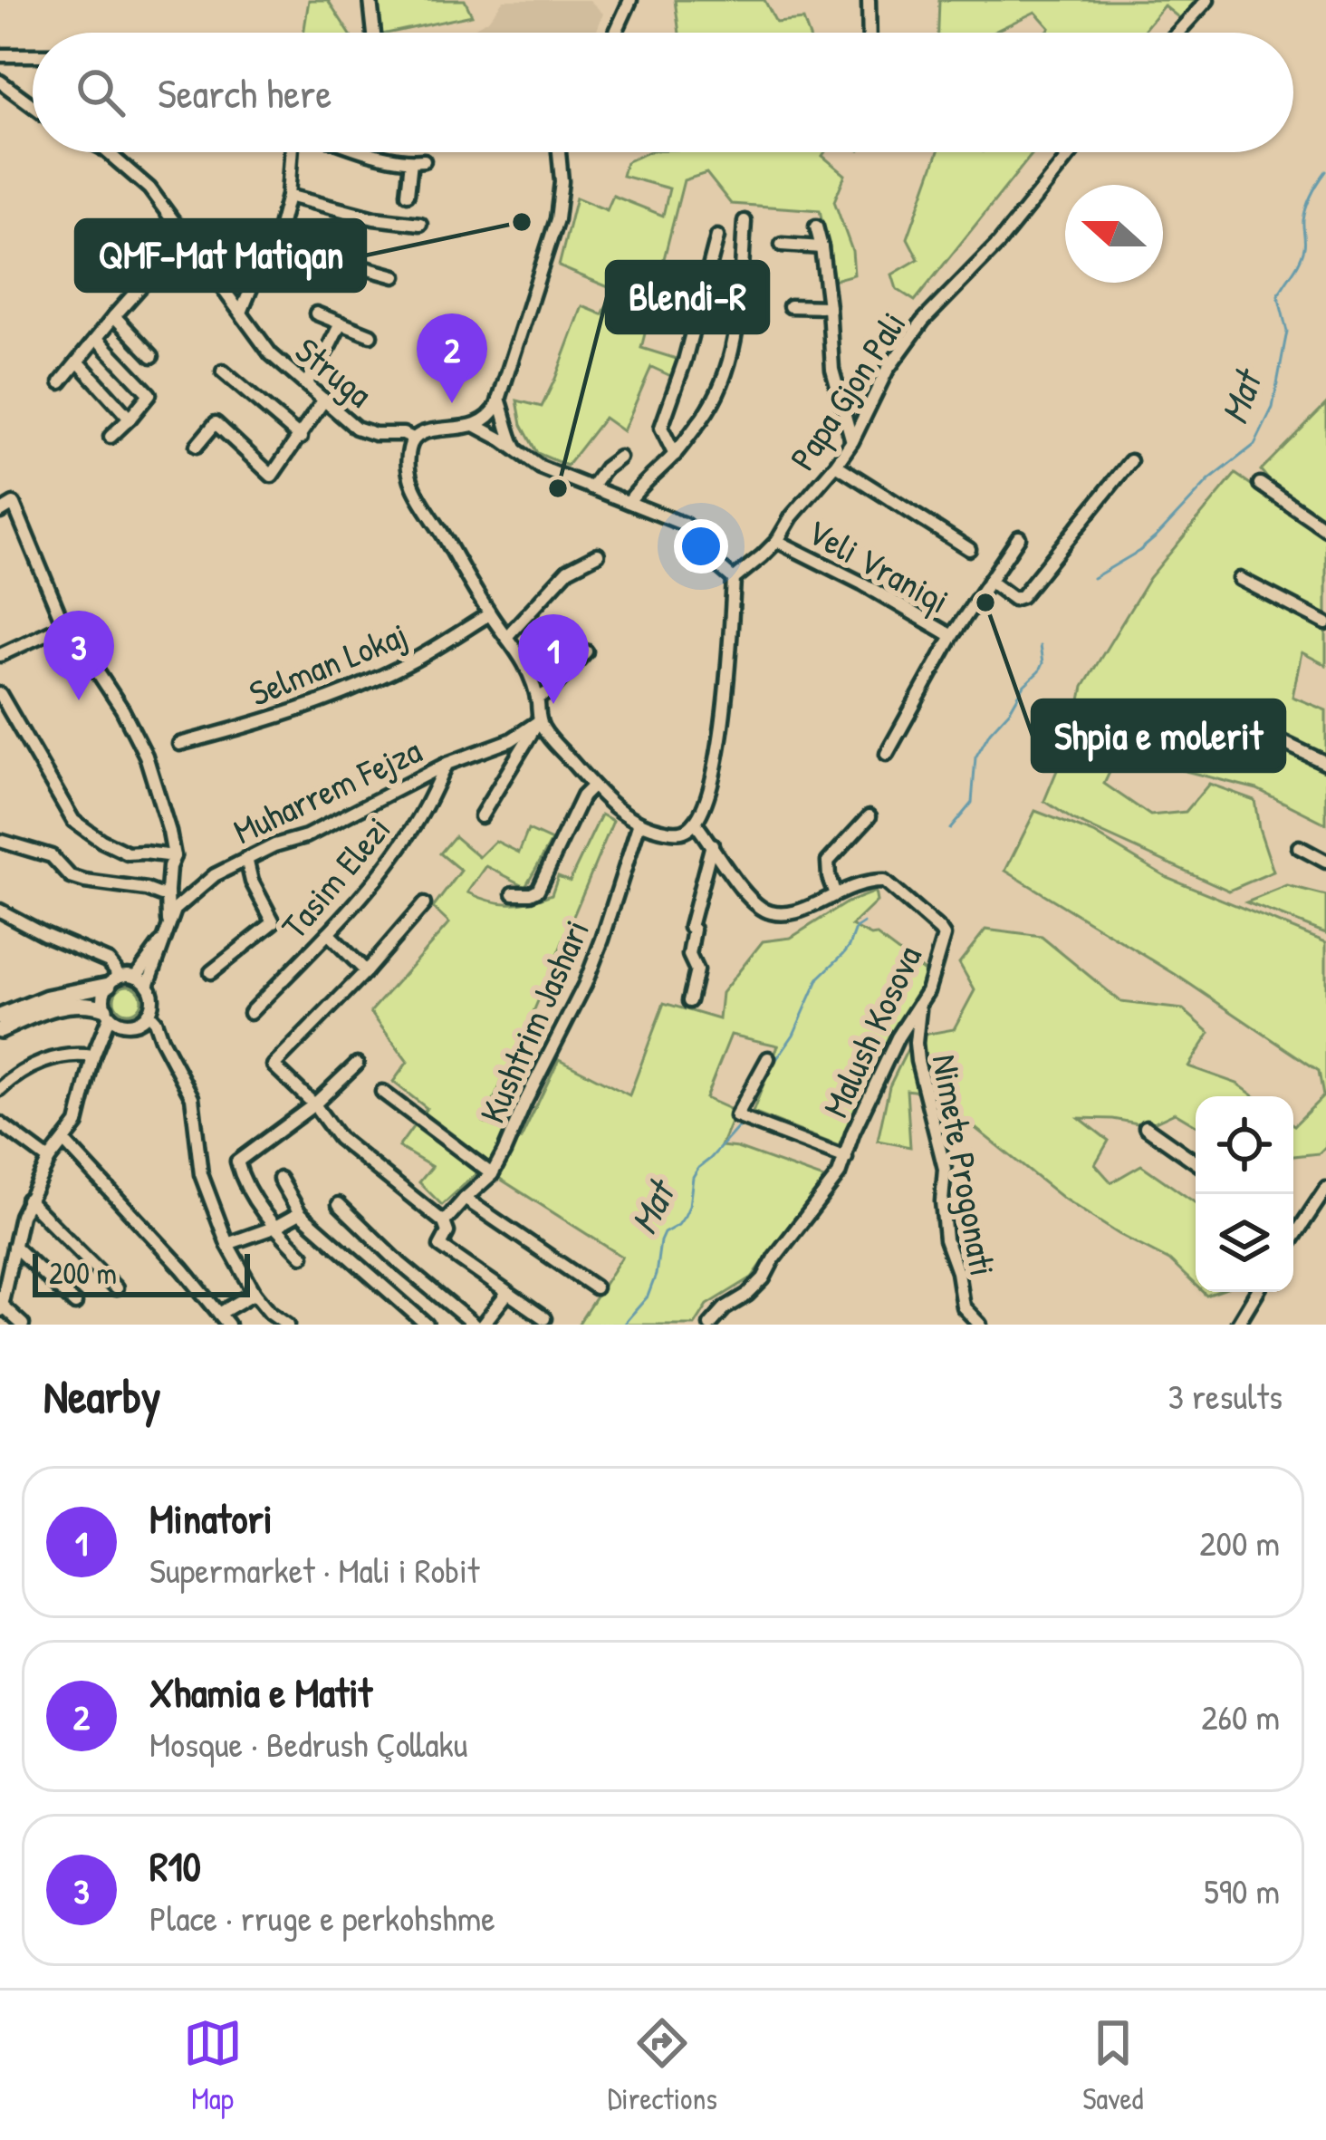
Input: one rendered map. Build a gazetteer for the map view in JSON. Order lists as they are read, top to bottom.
{
  "streets": {
    "street": [
      "Struga",
      "Papa Gjon Pali",
      "Veli Vraniqi",
      "Selman Lokaj",
      "Muharrem Fejza",
      "Tasim Elezi",
      "Kushtrim Jashari",
      "Malush Kosova",
      "Nimete Progonati"
    ]
  },
  "crossings": [
    ["Papa Gjon Pali", "Veli Vraniqi"],
    ["Muharrem Fejza", "Tasim Elezi"],
    ["Malush Kosova", "Nimete Progonati"]
  ],
  "water": ["Mat"],
  "places": ["QMF-Mat Matiqan", "Blendi-R", "Shpia e molerit"],
  "scale_bar": "200 m",
  "north": "left",
  "page": {
    "search": "Search here",
    "pins": ["2", "3", "1"],
    "scale": "200 m",
    "heading": ["Nearby", "3 results"],
    "list": [
      {
        "mark": "1",
        "name": "Minatori",
        "note": "Supermarket · Mali i Robit",
        "value": "200 m"
      },
      {
        "mark": "2",
        "name": "Xhamia e Matit",
        "note": "Mosque · Bedrush Çollaku",
        "value": "260 m"
      },
      {
        "mark": "3",
        "name": "R10",
        "note": "Place · rruge e perkohshme",
        "value": "590 m"
      }
    ],
    "nav": ["Map", "Directions", "Saved"]
  }
}
